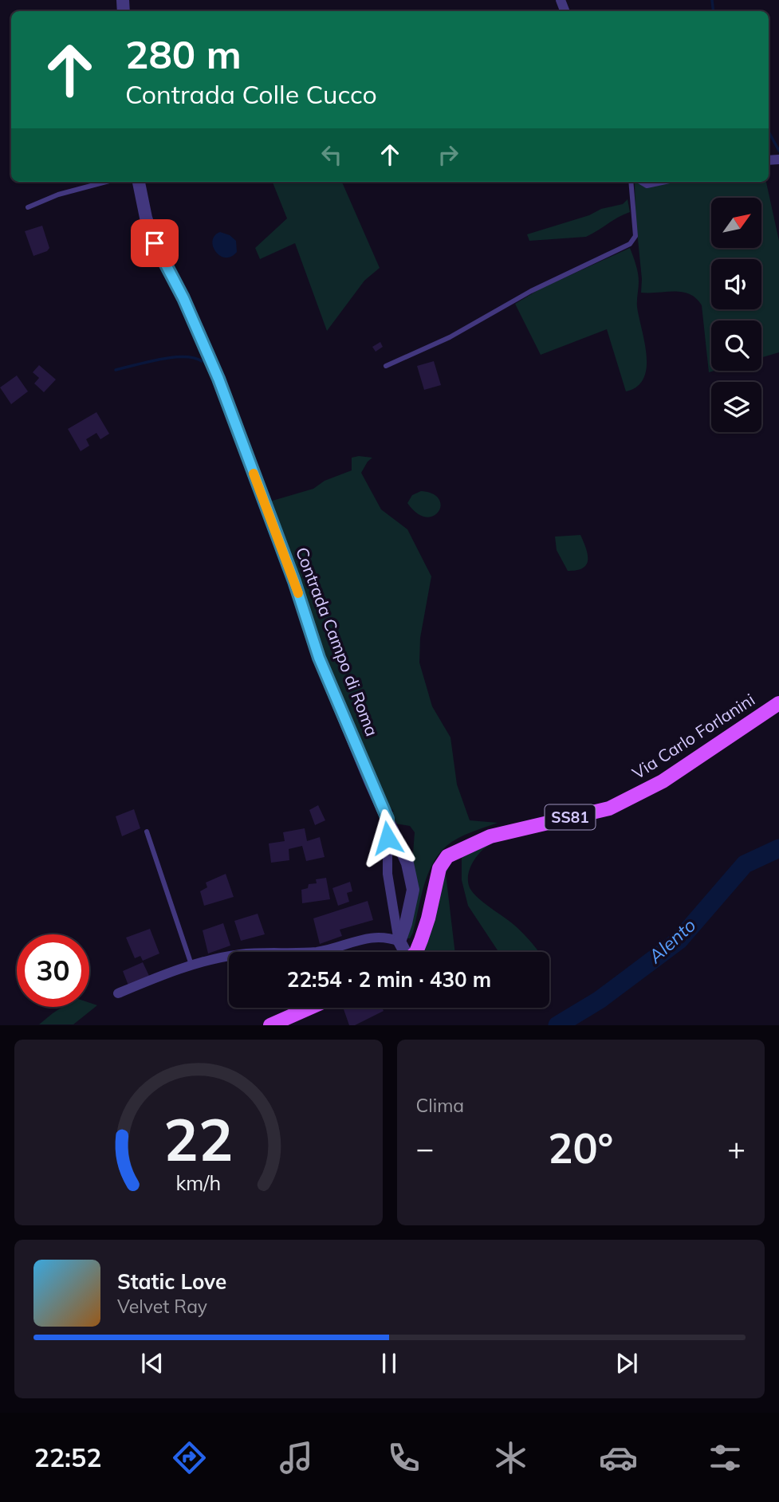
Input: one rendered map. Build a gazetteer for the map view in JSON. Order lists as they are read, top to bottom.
{
  "streets": {
    "main road": ["Via Carlo Forlanini", "SS81"],
    "street": ["Contrada Campo di Roma"]
  },
  "water": ["Alento"],
  "north": "top right",
  "page": {
    "turn": ["280 m", "Contrada Colle Cucco"],
    "limit": "30",
    "trip": "22:54 · 2 min · 430 m",
    "tile": "Clima",
    "heat": ["−", "20°", "+"],
    "song": ["Static Love", "Velvet Ray"],
    "tabs": "22:52",
    "gauge": ["22", "km/h"]
  }
}
